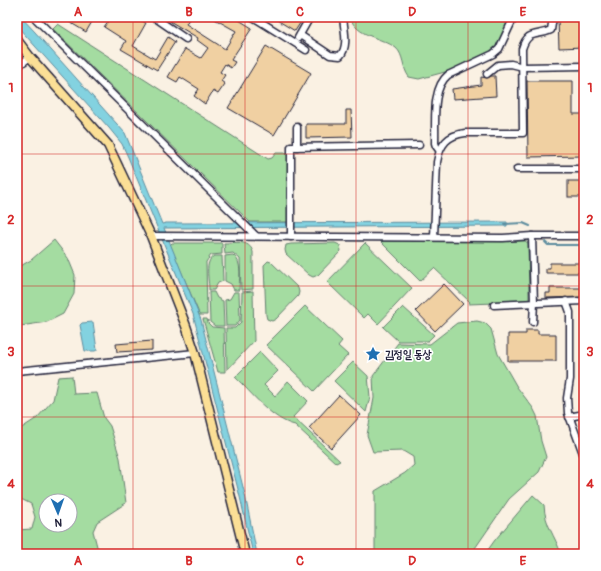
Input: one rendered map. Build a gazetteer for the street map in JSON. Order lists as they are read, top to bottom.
{
  "places": {
    "place": ["김정일 동상"]
  },
  "north": "bottom",
  "grid": {
    "columns": [
      "A",
      "B",
      "C",
      "D",
      "E"
    ],
    "rows": [
      "1",
      "2",
      "3",
      "4"
    ]
  }
}
